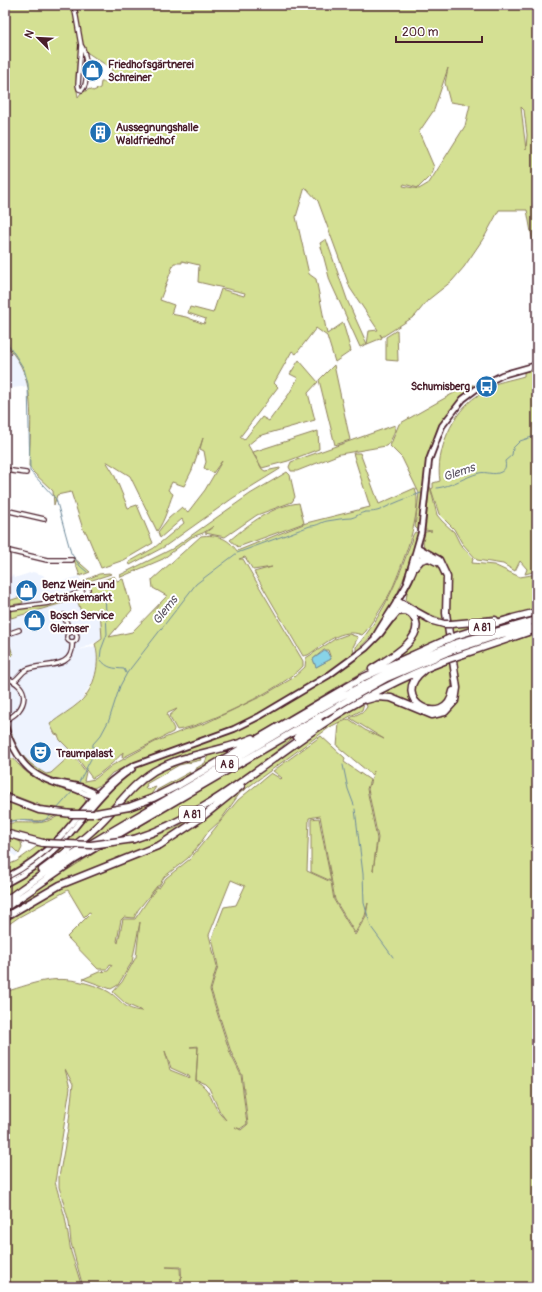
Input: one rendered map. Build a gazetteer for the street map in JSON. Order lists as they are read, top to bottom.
{
  "streets": {
    "highway": ["A 81", "A 8"]
  },
  "crossings": [
    ["A 81", "A 8"]
  ],
  "water": ["Glems"],
  "places": {
    "shop": ["Friedhofsgärtnerei Schreiner", "Benz Wein- und Getränkemarkt", "Bosch Service Glemser"],
    "building": ["Aussegnungshalle Waldfriedhof"],
    "bus stop": ["Schumisberg"],
    "theatre": ["Traumpalast"]
  },
  "scale_bar": "200 m",
  "north": "top left"
}
